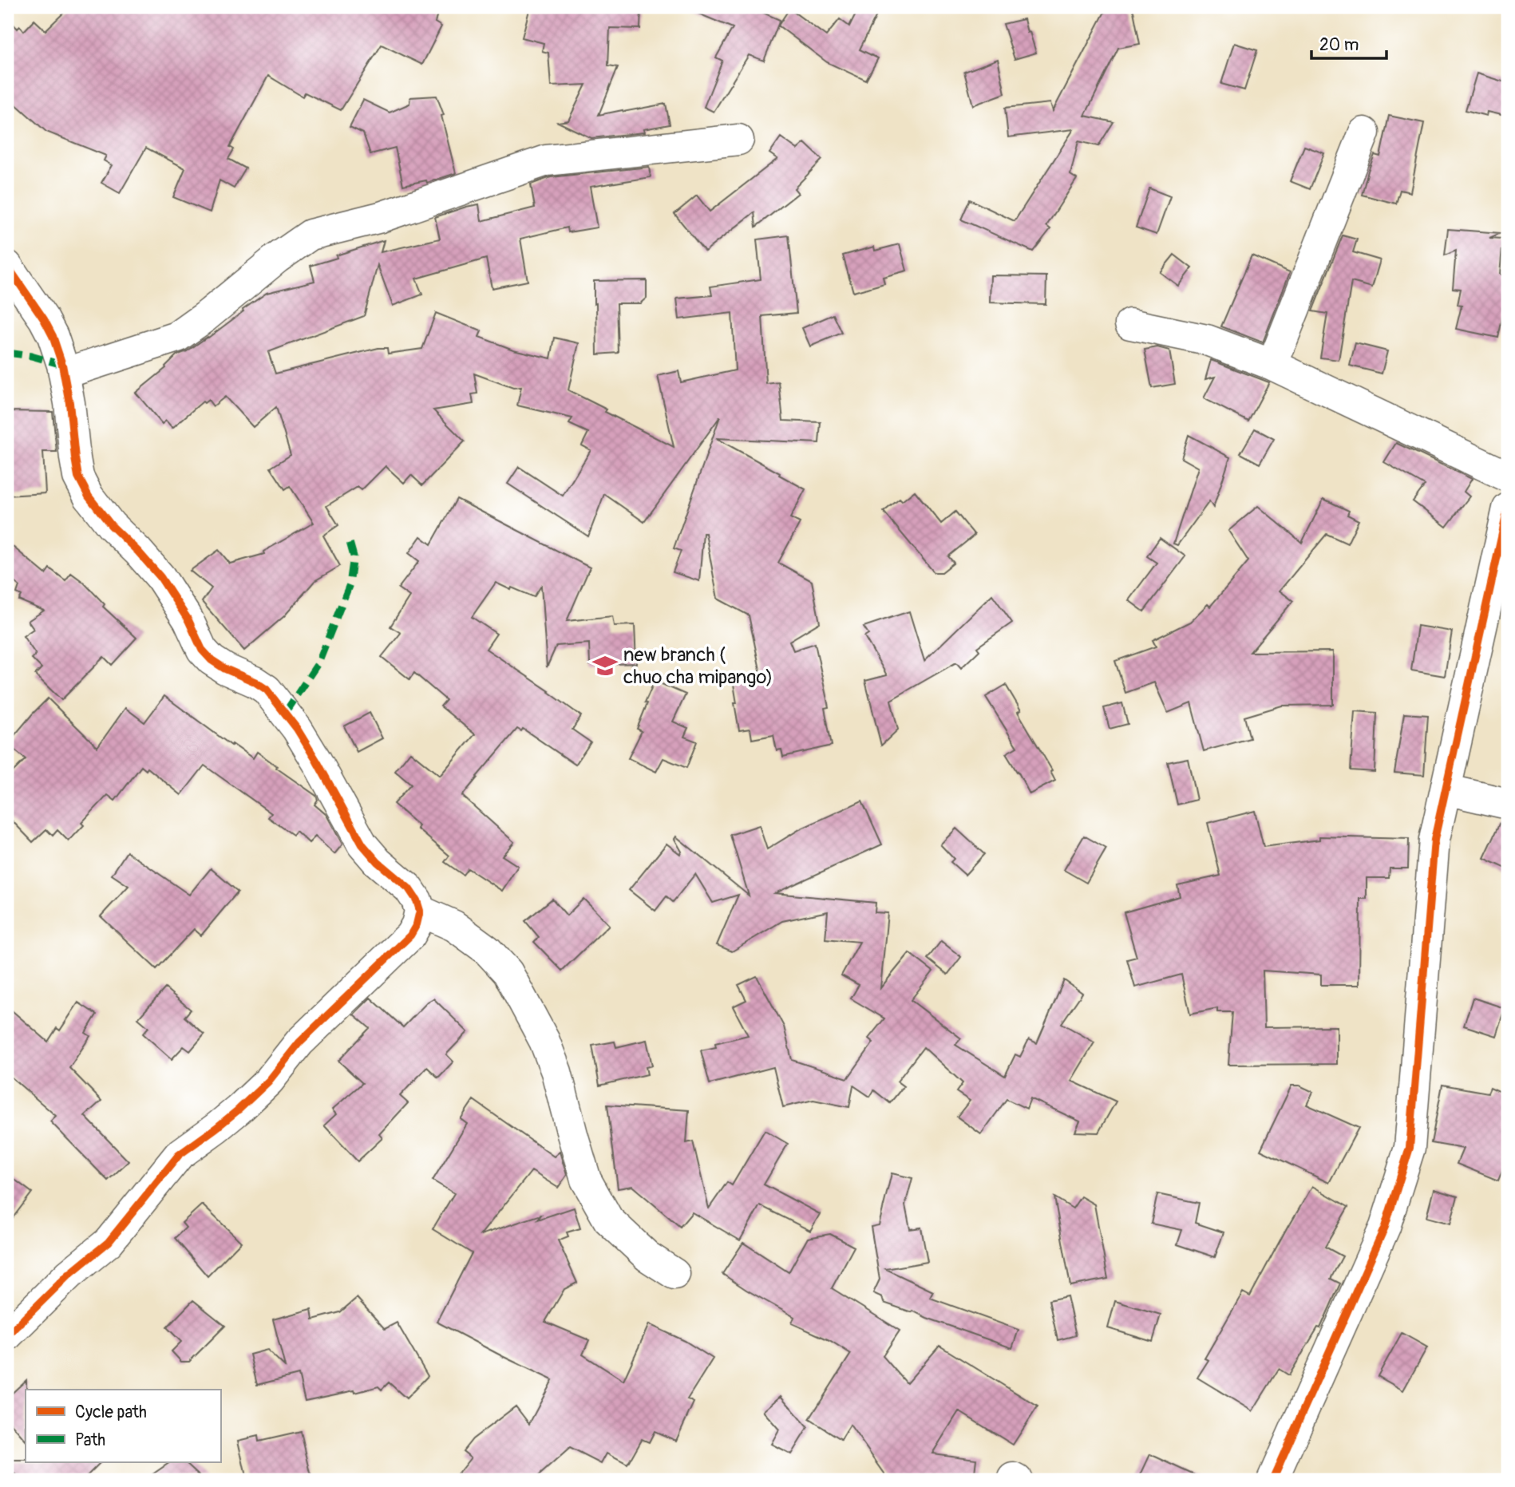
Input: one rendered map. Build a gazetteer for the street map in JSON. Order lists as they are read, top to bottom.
{
  "places": {
    "school or university": ["new branch ( chuo cha mipango)"]
  },
  "legend": ["Cycle path", "Path"],
  "scale_bar": "20 m"
}
